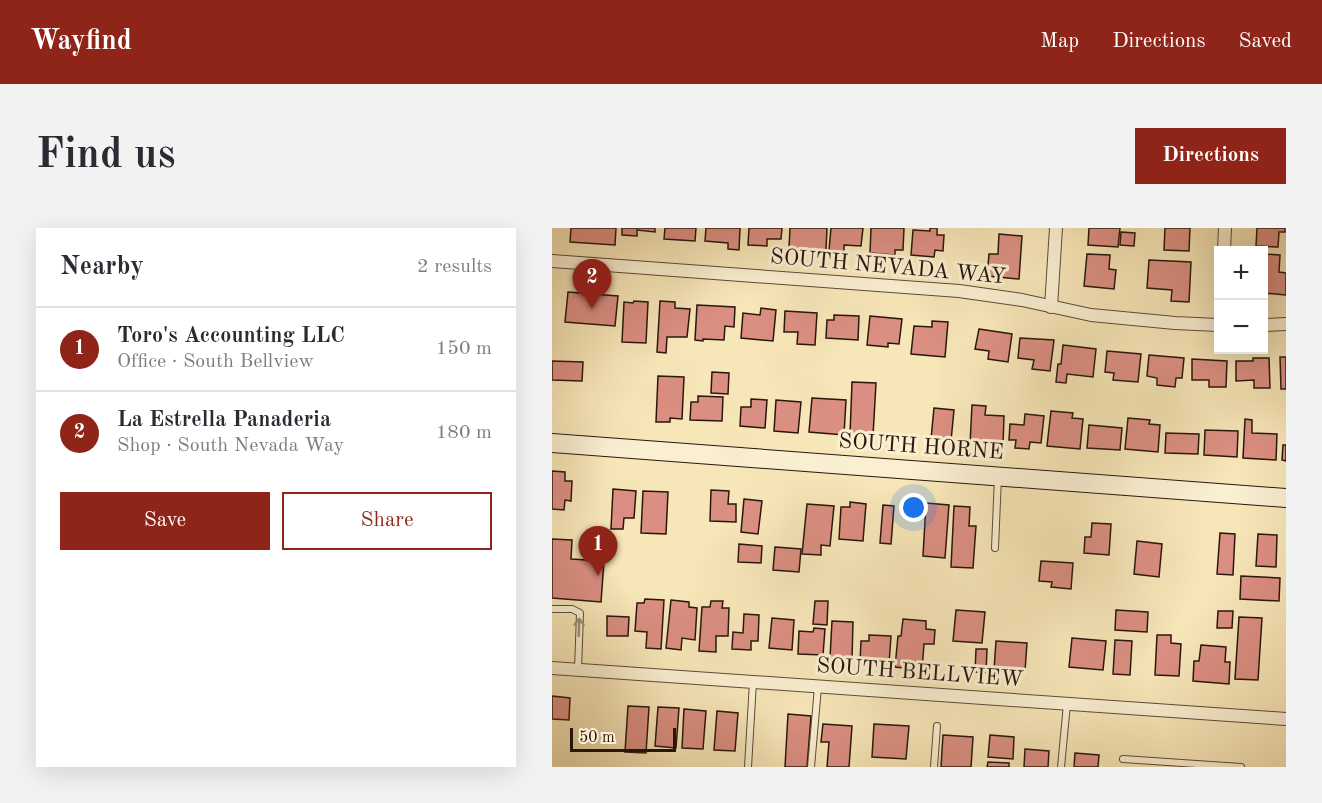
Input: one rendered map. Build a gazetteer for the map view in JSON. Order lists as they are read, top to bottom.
{
  "streets": {
    "street": ["SOUTH NEVADA WAY", "SOUTH HORNE", "SOUTH BELLVIEW"]
  },
  "scale_bar": "50 m",
  "page": {
    "header": "Wayfind",
    "nav": ["Map", "Directions", "Saved"],
    "buttons": [
      "Directions",
      ["Save", "Share"]
    ],
    "title": "Find us",
    "heading": ["Nearby", "2 results"],
    "map_buttons": ["+", "−"],
    "pins": ["2", "1"],
    "list": [
      {
        "mark": "1",
        "name": "Toro's Accounting LLC",
        "note": "Office · South Bellview",
        "value": "150 m"
      },
      {
        "mark": "2",
        "name": "La Estrella Panaderia",
        "note": "Shop · South Nevada Way",
        "value": "180 m"
      }
    ],
    "scale": "50 m"
  }
}
